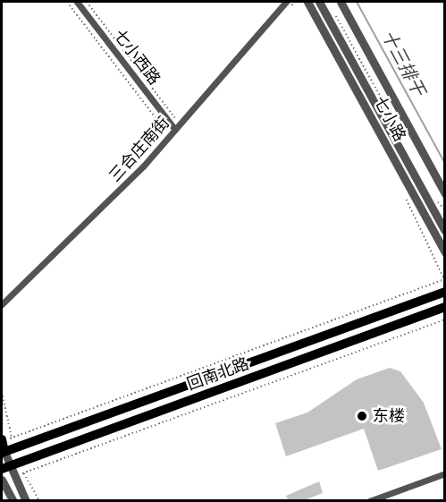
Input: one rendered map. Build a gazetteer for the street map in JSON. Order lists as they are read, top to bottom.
{
  "streets": {
    "main road": ["回南北路"],
    "street": ["七小西路", "七小路", "三合庄南街"]
  },
  "crossings": [
    ["七小西路", "三合庄南街"]
  ],
  "water": ["十三排干"],
  "places": ["东楼"]
}
